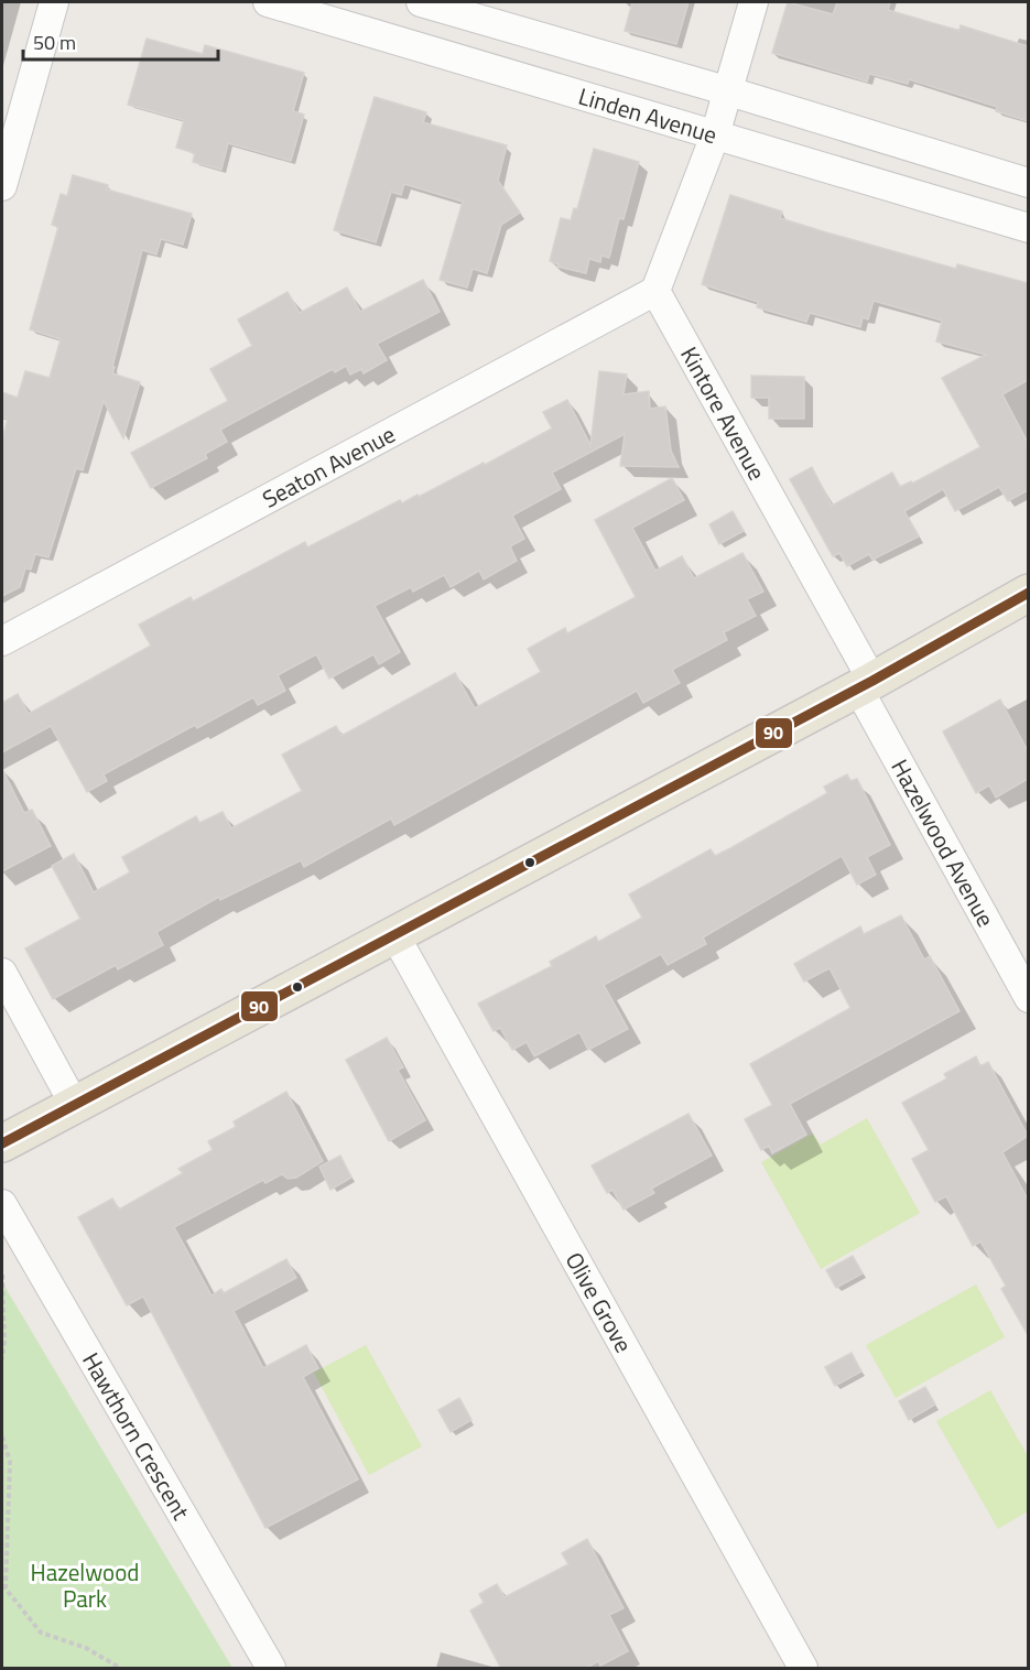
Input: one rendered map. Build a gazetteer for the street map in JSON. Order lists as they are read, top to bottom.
{
  "streets": {
    "street": [
      "Linden Avenue",
      "Kintore Avenue",
      "Seaton Avenue",
      "Hazelwood Avenue",
      "Olive Grove",
      "Hawthorn Crescent"
    ]
  },
  "crossings": [
    ["Kintore Avenue", "Seaton Avenue"],
    ["Kintore Avenue", "Hazelwood Avenue"]
  ],
  "parks": ["Hazelwood Park"],
  "lines": ["transit line 90"],
  "scale_bar": "50 m"
}
